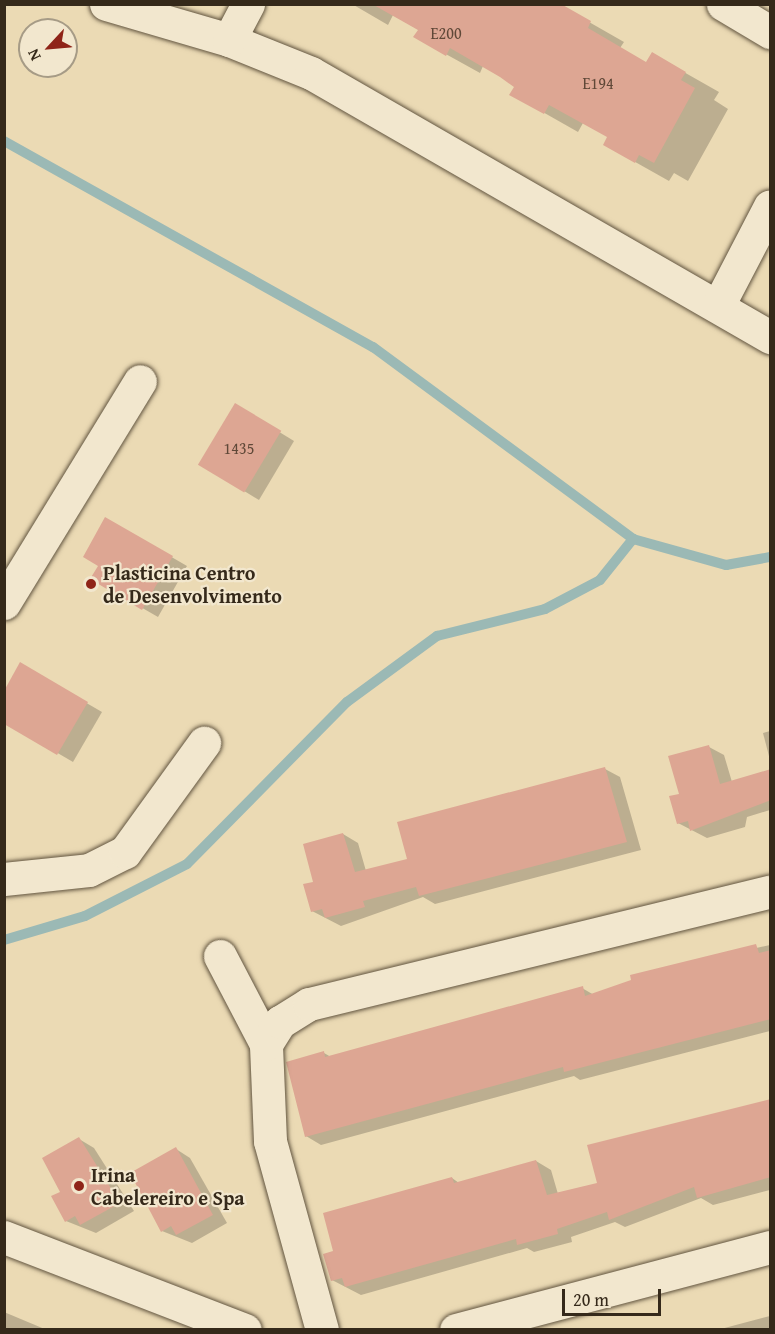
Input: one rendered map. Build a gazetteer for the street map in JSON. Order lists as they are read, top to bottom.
{
  "places": ["Plasticina Centro de Desenvolvimento", "Irina Cabelereiro e Spa"],
  "house_numbers": ["E200", "E194", "1435"],
  "scale_bar": "20 m",
  "north": "bottom left"
}
